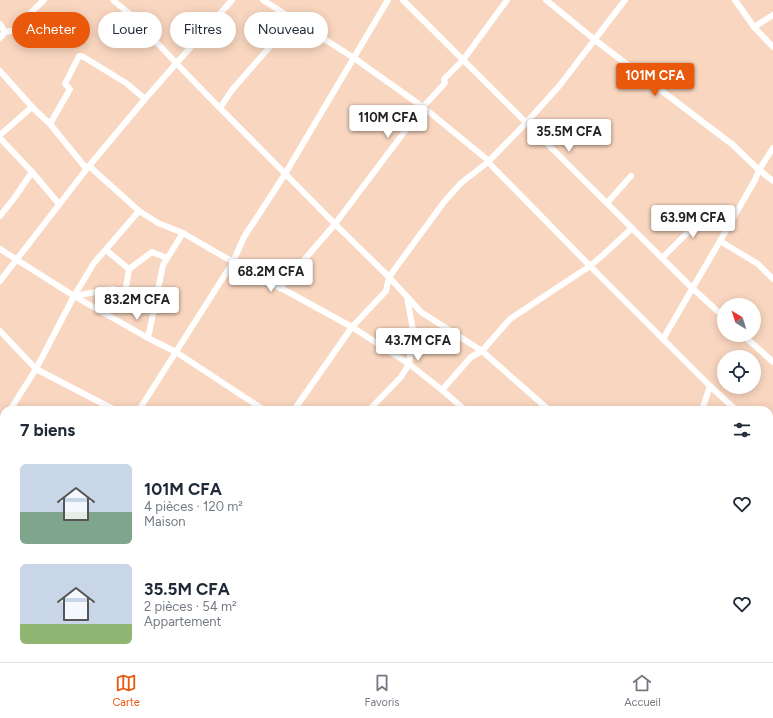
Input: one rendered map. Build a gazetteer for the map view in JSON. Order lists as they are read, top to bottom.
{
  "north": "top left",
  "page": {
    "chip": [
      "Acheter",
      "Louer",
      "Filtres",
      "Nouveau"
    ],
    "price": [
      "101M CFA",
      "110M CFA",
      "35.5M CFA",
      "63.9M CFA",
      "68.2M CFA",
      "83.2M CFA",
      "43.7M CFA"
    ],
    "heading": "7 biens",
    "list": [
      {
        "name": "101M CFA",
        "note": "4 pièces · 120 m² · Maison"
      },
      {
        "name": "35.5M CFA",
        "note": "2 pièces · 54 m² · Appartement"
      }
    ],
    "tabs": ["Carte", "Favoris", "Accueil"]
  }
}
